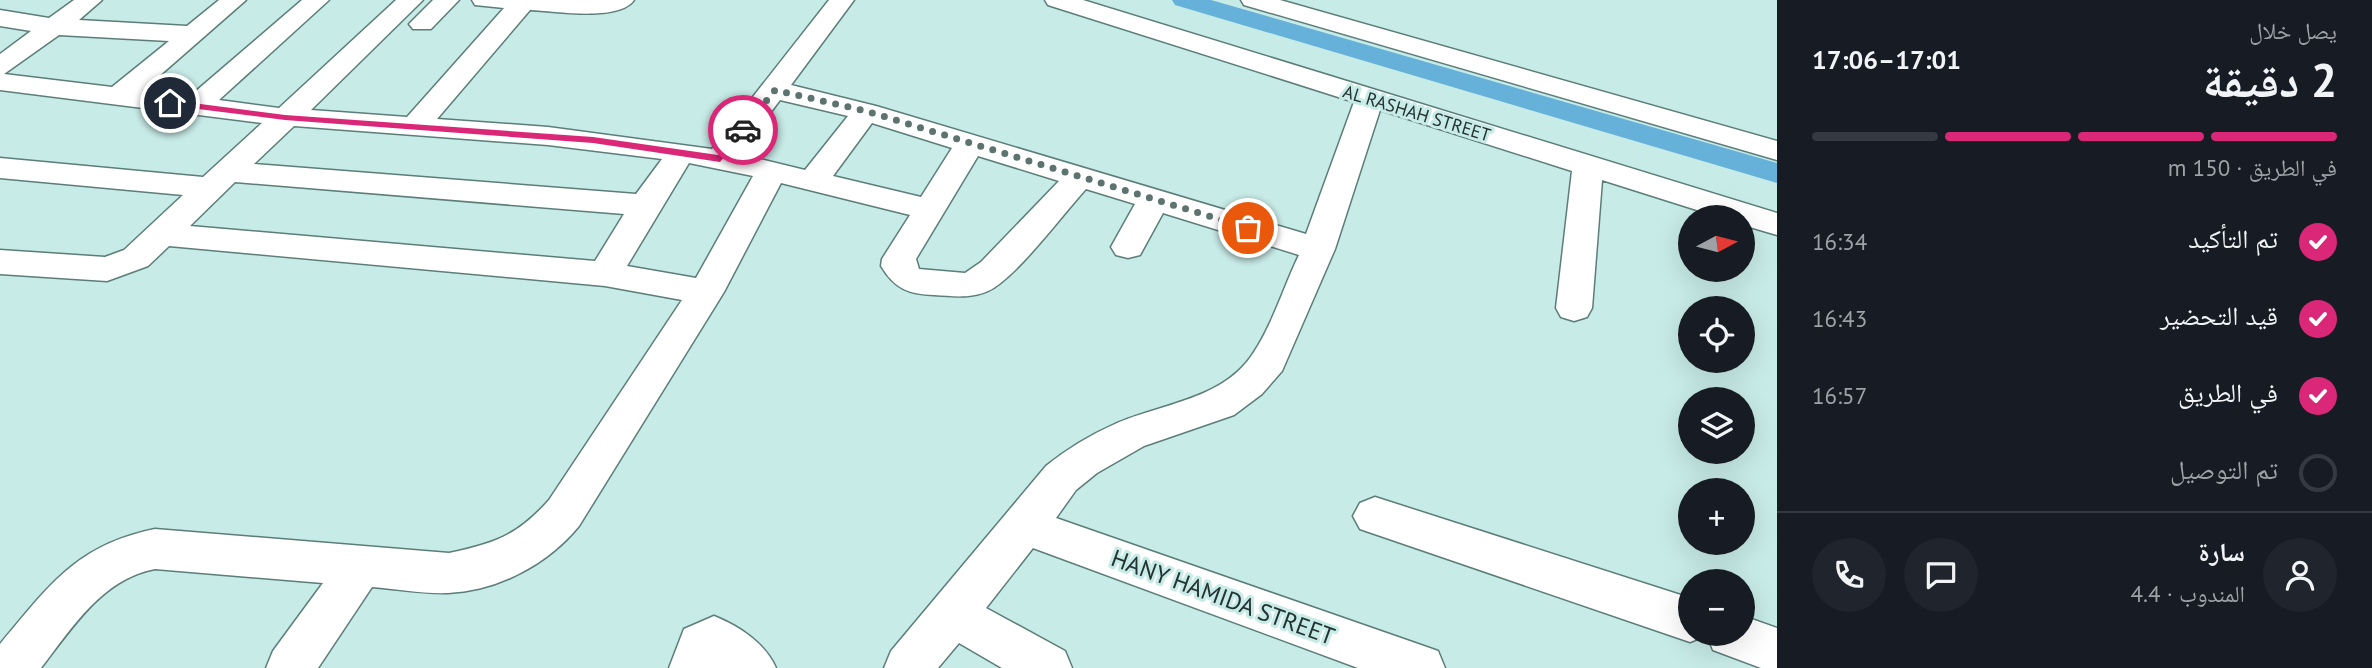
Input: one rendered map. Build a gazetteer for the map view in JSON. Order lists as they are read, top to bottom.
{
  "streets": {
    "street": ["AL RASHAH STREET", "HANY HAMIDA STREET"]
  },
  "north": "right",
  "page": {
    "heading": ["2 دقيقة", "يصل خلال", "17:01–17:06"],
    "panel": ["سارة", "المندوب · 4.4"],
    "bar": "في الطريق · 150 m",
    "list": [
      ["تم التأكيد", "16:34"],
      ["قيد التحضير", "16:43"],
      ["في الطريق", "16:57"],
      "تم التوصيل"
    ],
    "map_buttons": ["+", "−"]
  }
}
